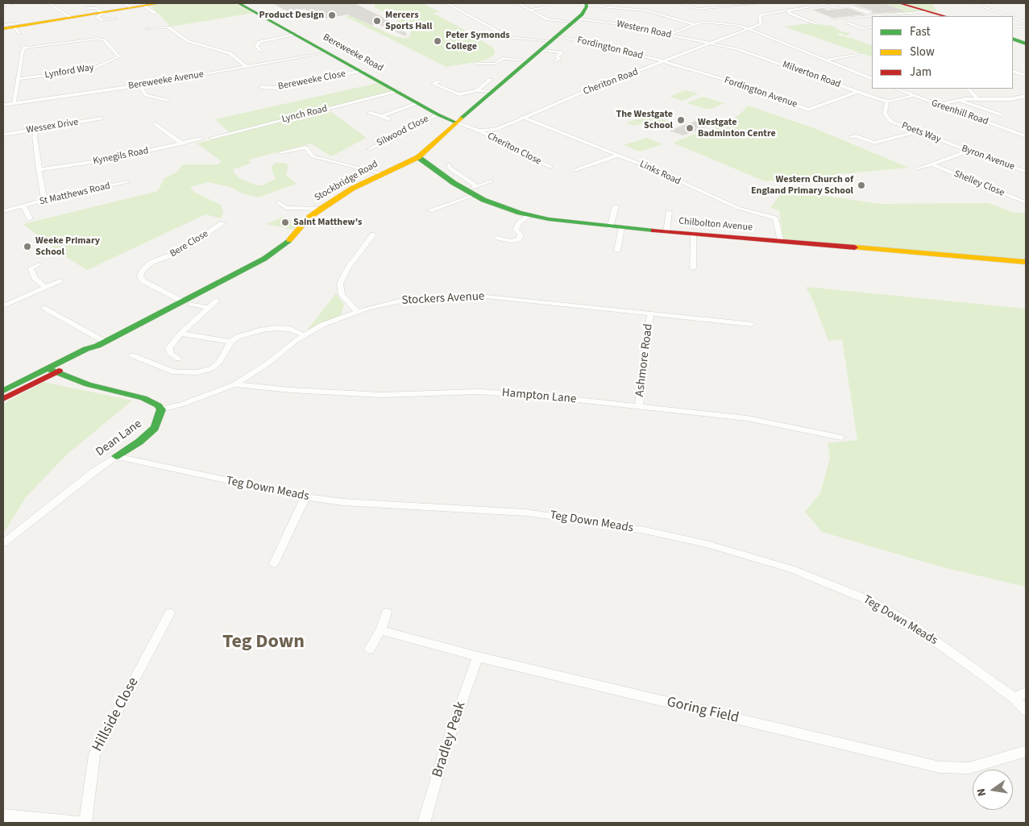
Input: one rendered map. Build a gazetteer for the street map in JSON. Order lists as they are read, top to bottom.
{
  "streets": {
    "main road": [
      "Bereweeke Road",
      "Stockbridge Road",
      "Chilbolton Avenue",
      "Dean Lane"
    ],
    "street": [
      "Western Road",
      "Fordington Road",
      "Lynford Way",
      "Milverton Road",
      "Bereweeke Avenue",
      "Bereweeke Close",
      "Cheriton Road",
      "Fordington Avenue",
      "Greenhill Road",
      "Lynch Road",
      "Wessex Drive",
      "Silwood Close",
      "Poets Way",
      "Cheriton Close",
      "Kynegils Road",
      "Byron Avenue",
      "Links Road",
      "Shelley Close",
      "St Matthews Road",
      "Bere Close",
      "Stockers Avenue",
      "Ashmore Road",
      "Hampton Lane",
      "Teg Down Meads",
      "Goring Field",
      "Hillside Close",
      "Bradley Peak"
    ]
  },
  "crossings": [
    ["Western Road", "Milverton Road"],
    ["Western Road", "Cheriton Road"],
    ["Western Road", "Stockbridge Road"],
    ["Fordington Road", "Cheriton Road"],
    ["Fordington Road", "Fordington Avenue"],
    ["Fordington Road", "Stockbridge Road"],
    ["Bereweeke Road", "Bereweeke Avenue"],
    ["Bereweeke Road", "Bereweeke Close"],
    ["Bereweeke Road", "Cheriton Road"],
    ["Bereweeke Road", "Lynch Road"],
    ["Bereweeke Road", "Silwood Close"],
    ["Bereweeke Road", "Stockbridge Road"],
    ["Milverton Road", "Cheriton Road"],
    ["Milverton Road", "Fordington Avenue"],
    ["Milverton Road", "Poets Way"],
    ["Cheriton Road", "Fordington Avenue"],
    ["Cheriton Road", "Cheriton Close"],
    ["Cheriton Road", "Links Road"],
    ["Cheriton Road", "Stockbridge Road"],
    ["Poets Way", "Byron Avenue"],
    ["Links Road", "Chilbolton Avenue"],
    ["Stockbridge Road", "Chilbolton Avenue"],
    ["Stockbridge Road", "Bere Close"],
    ["Stockers Avenue", "Ashmore Road"],
    ["Stockers Avenue", "Hampton Lane"],
    ["Stockers Avenue", "Dean Lane"],
    ["Ashmore Road", "Hampton Lane"],
    ["Dean Lane", "Teg Down Meads"],
    ["Goring Field", "Bradley Peak"]
  ],
  "districts": ["Teg Down"],
  "places": [
    "Product Design",
    "Mercers Sports Hall",
    "Peter Symonds College",
    "The Westgate School",
    "Westgate Badminton Centre",
    "Western Church of England Primary School",
    "Saint Matthew's",
    "Weeke Primary School"
  ],
  "legend": ["Fast", "Slow", "Jam"],
  "north": "left"
}
